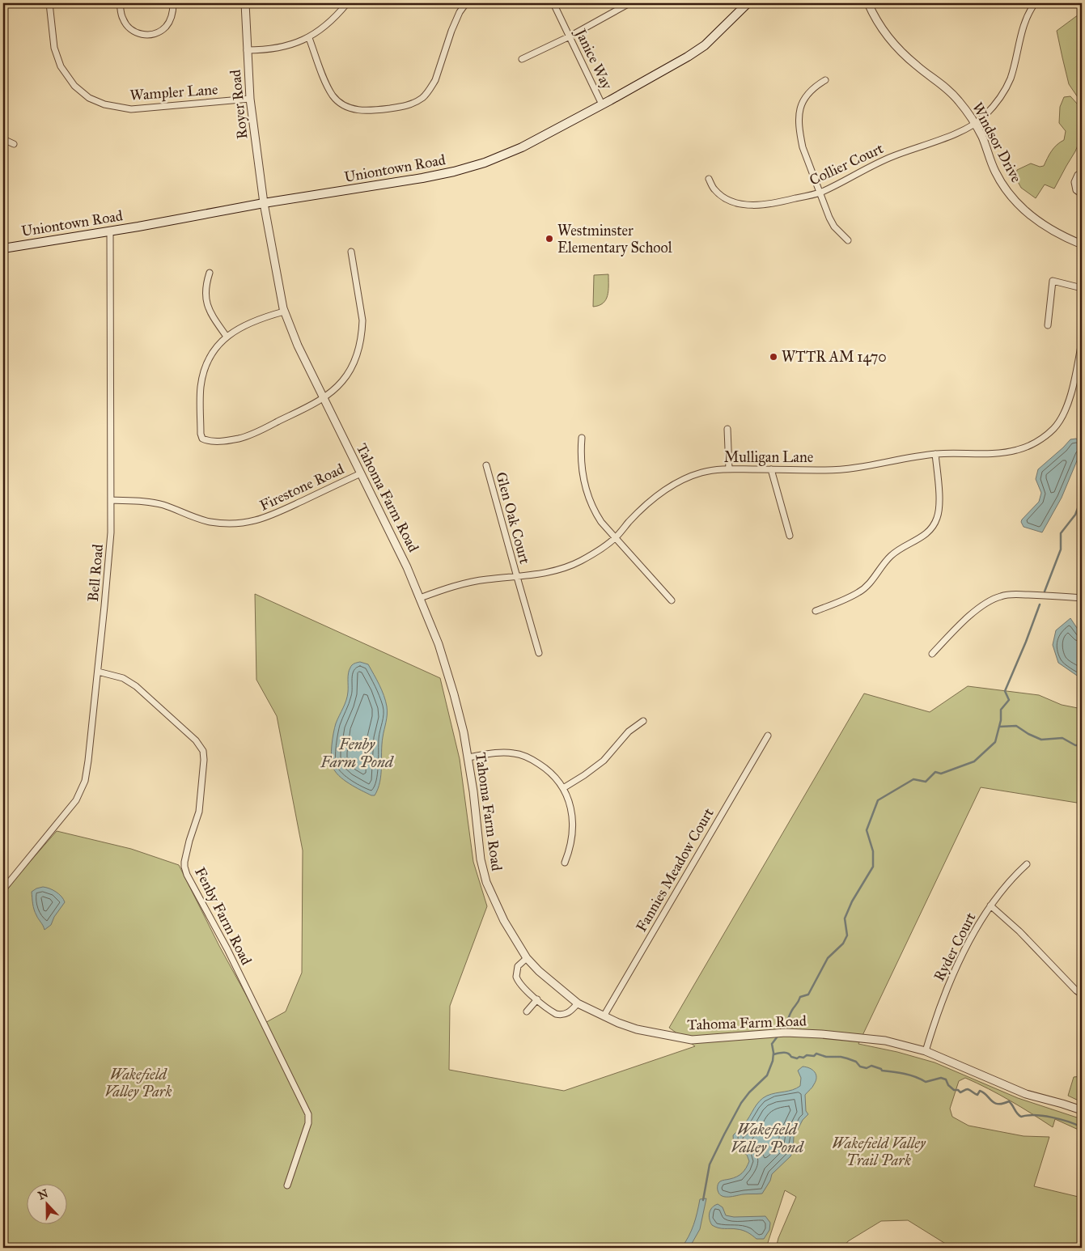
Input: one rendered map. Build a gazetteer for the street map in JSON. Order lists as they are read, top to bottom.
{
  "streets": {
    "main road": ["Uniontown Road"],
    "street": [
      "Janice Way",
      "Wampler Lane",
      "Royer Road",
      "Windsor Drive",
      "Collier Court",
      "Mulligan Lane",
      "Firestone Road",
      "Tahoma Farm Road",
      "Glen Oak Court",
      "Bell Road",
      "Fannies Meadow Court",
      "Fenby Farm Road",
      "Ryder Court"
    ]
  },
  "crossings": [
    ["Janice Way", "Uniontown Road"],
    ["Wampler Lane", "Royer Road"],
    ["Royer Road", "Uniontown Road"],
    ["Royer Road", "Tahoma Farm Road"],
    ["Windsor Drive", "Collier Court"],
    ["Uniontown Road", "Tahoma Farm Road"],
    ["Uniontown Road", "Bell Road"],
    ["Mulligan Lane", "Tahoma Farm Road"],
    ["Mulligan Lane", "Glen Oak Court"],
    ["Firestone Road", "Tahoma Farm Road"],
    ["Firestone Road", "Bell Road"],
    ["Tahoma Farm Road", "Fannies Meadow Court"],
    ["Tahoma Farm Road", "Ryder Court"],
    ["Bell Road", "Fenby Farm Road"]
  ],
  "water": ["Fenby Farm Pond", "Wakefield Valley Pond"],
  "parks": ["Wakefield Valley Park", "Wakefield Valley Trail Park"],
  "places": ["Westminster Elementary School", "WTTR AM 1470"],
  "north": "top"
}
